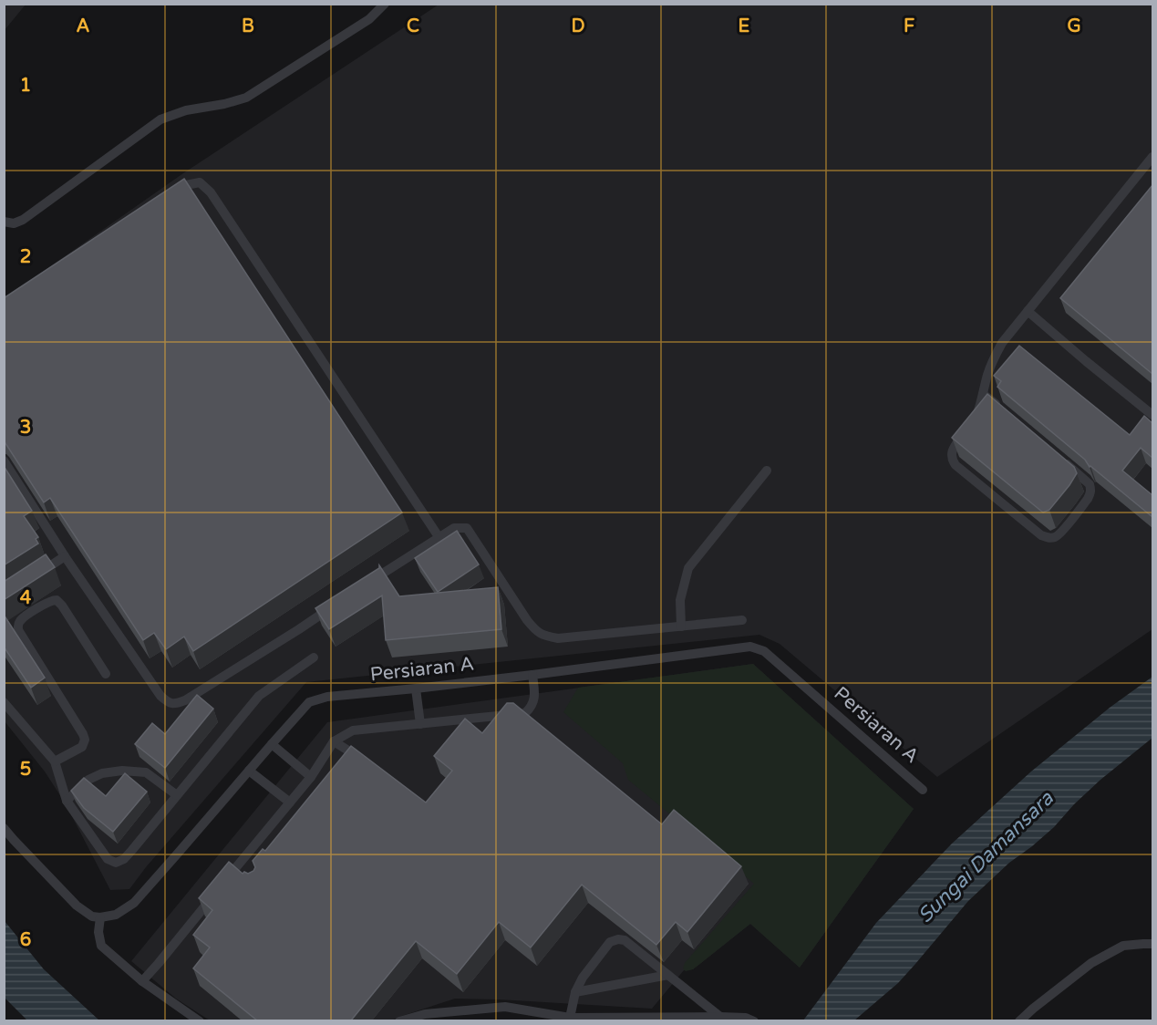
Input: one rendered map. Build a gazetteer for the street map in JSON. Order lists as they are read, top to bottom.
{
  "streets": {
    "lane": ["Persiaran A"]
  },
  "water": ["Sungai Damansara"],
  "grid": {
    "columns": [
      "A",
      "B",
      "C",
      "D",
      "E",
      "F",
      "G"
    ],
    "rows": [
      "1",
      "2",
      "3",
      "4",
      "5",
      "6"
    ]
  }
}
